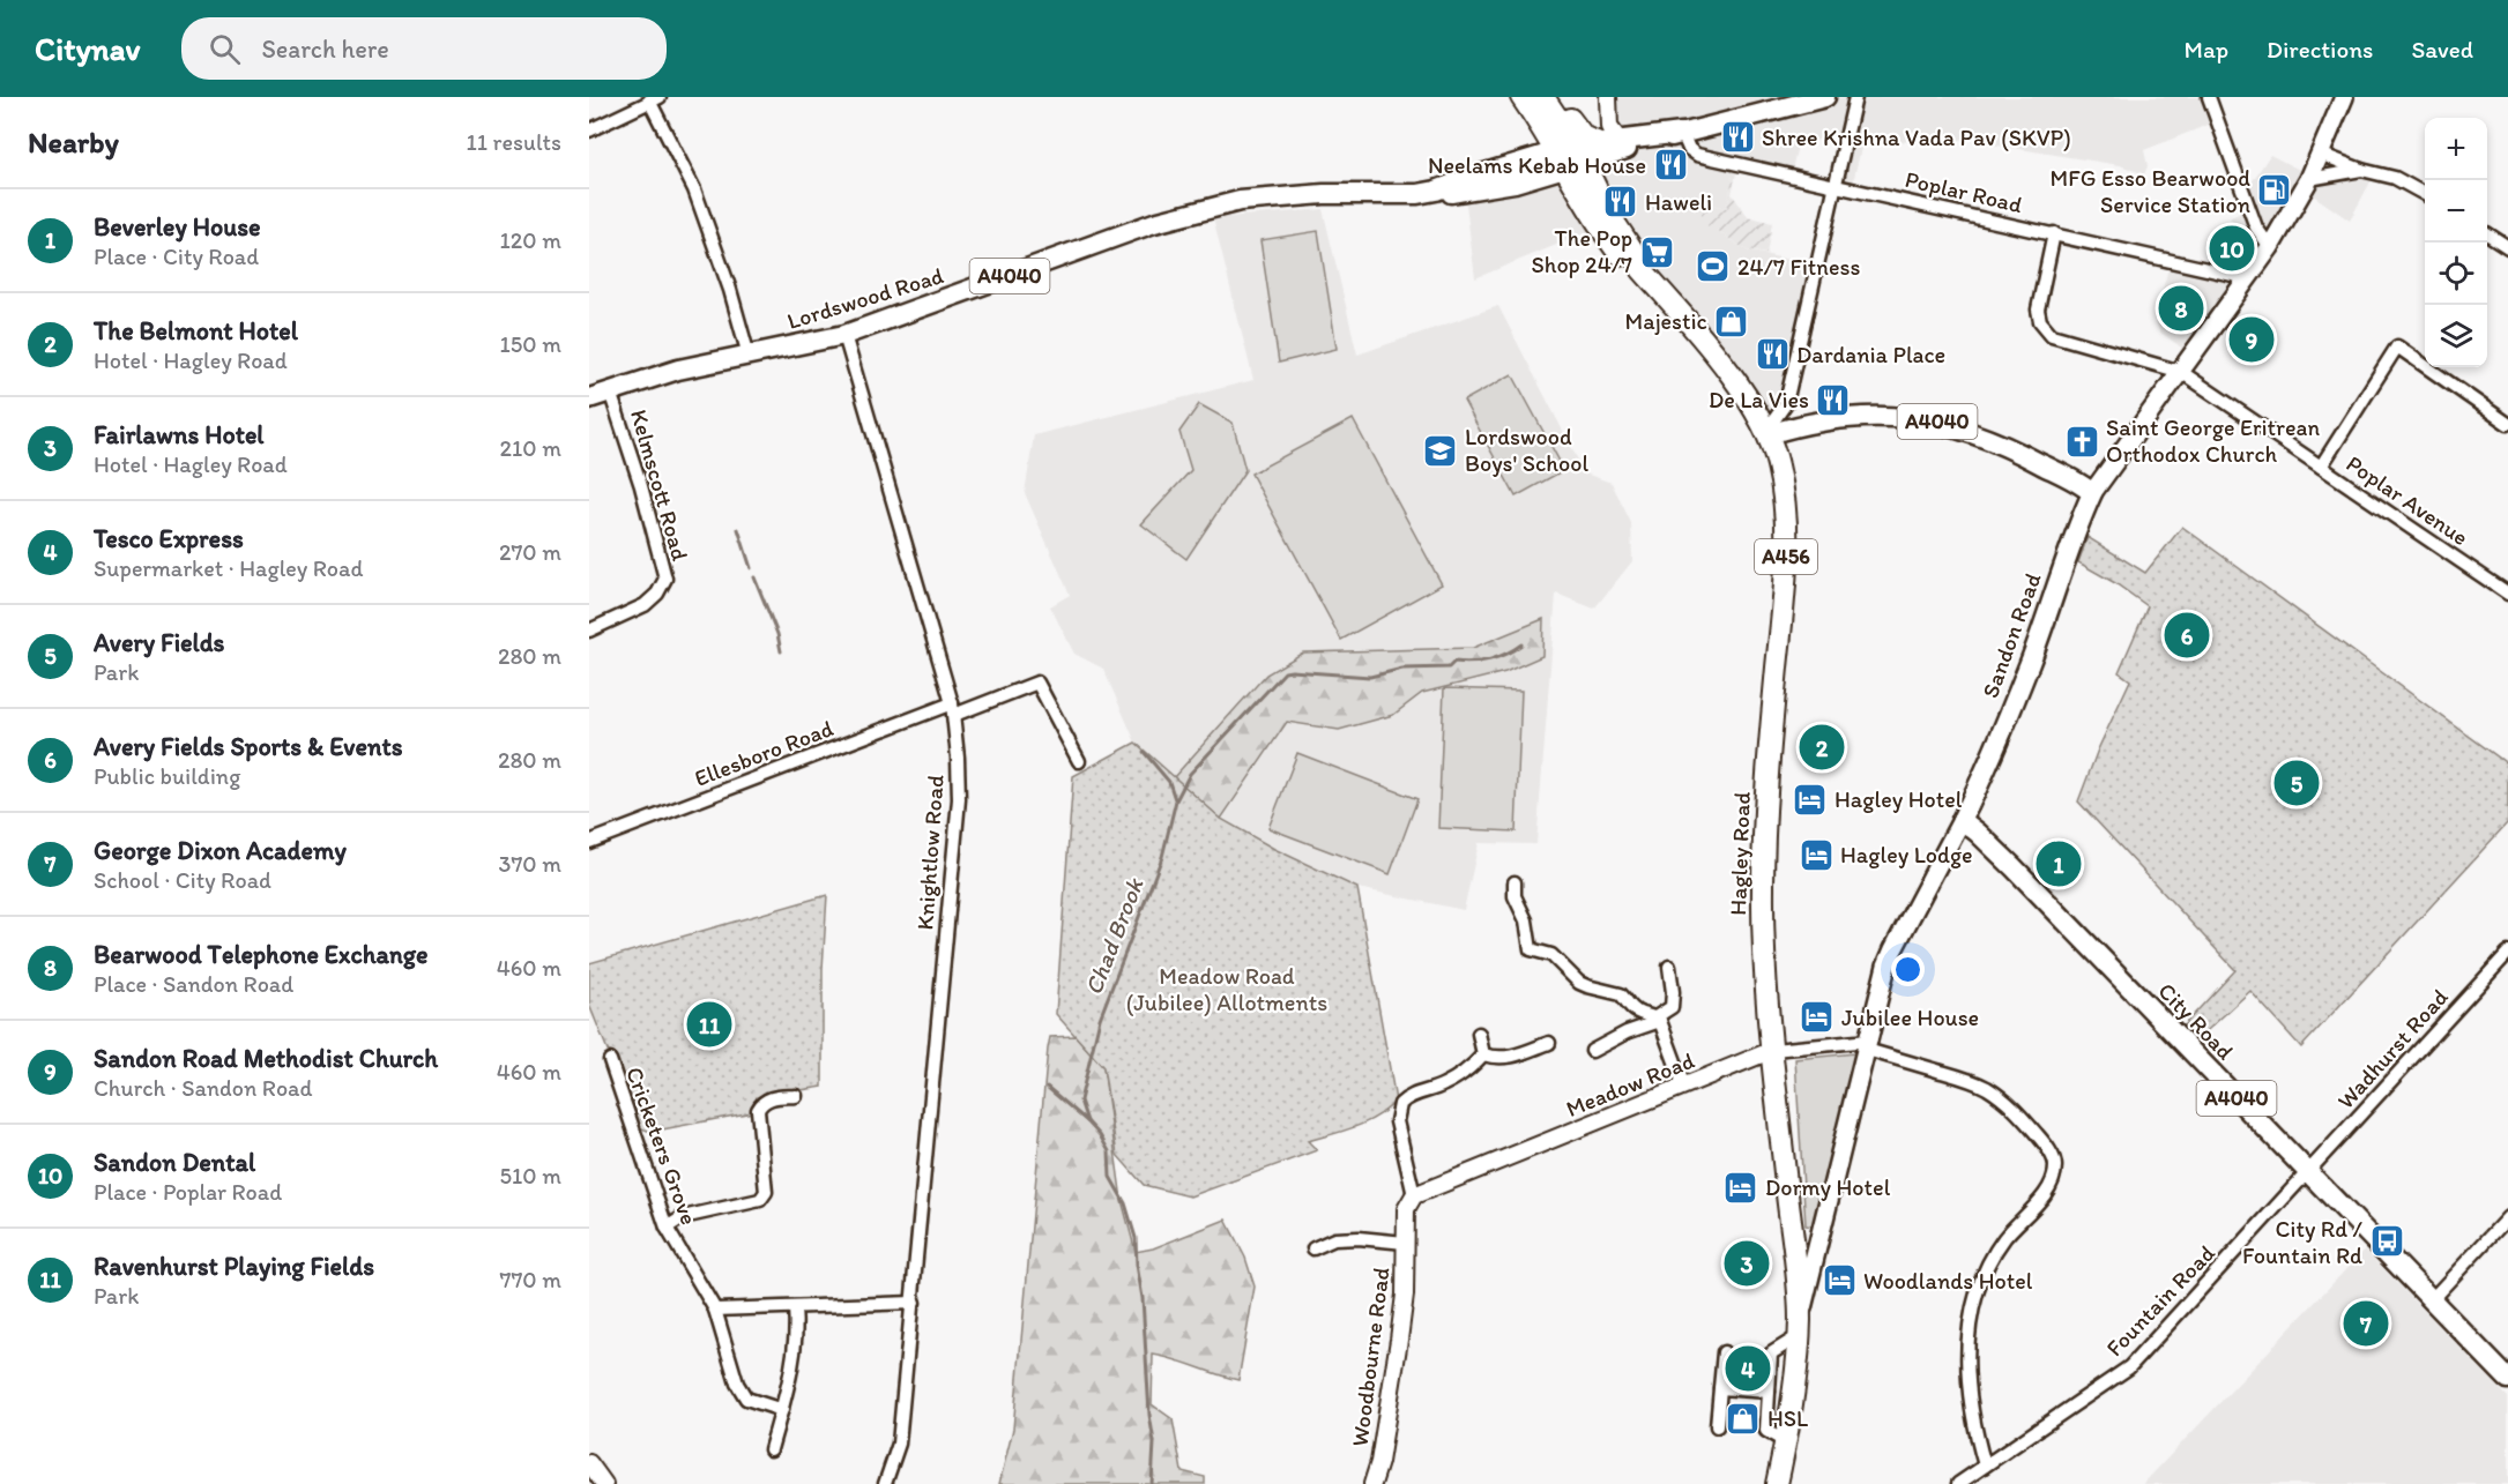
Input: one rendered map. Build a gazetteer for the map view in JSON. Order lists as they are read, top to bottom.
{
  "streets": {
    "highway": ["A456", "Hagley Road"],
    "main road": [
      "A4040",
      "Lordswood Road",
      "Sandon Road",
      "City Road"
    ],
    "street": [
      "Poplar Road",
      "Kelmscott Road",
      "Poplar Avenue",
      "Ellesboro Road",
      "Knightlow Road",
      "Wadhurst Road",
      "Meadow Road",
      "Cricketers Grove",
      "Fountain Road",
      "Woodbourne Road"
    ]
  },
  "crossings": [
    ["Poplar Road", "Poplar Avenue"],
    ["Poplar Road", "Sandon Road"],
    ["A4040", "Sandon Road"],
    ["A4040", "Hagley Road"],
    ["Lordswood Road", "Kelmscott Road"],
    ["Lordswood Road", "A456"],
    ["Lordswood Road", "Knightlow Road"],
    ["Lordswood Road", "Hagley Road"],
    ["Poplar Avenue", "Sandon Road"],
    ["A456", "Hagley Road"],
    ["Sandon Road", "Hagley Road"],
    ["Sandon Road", "City Road"],
    ["Sandon Road", "Meadow Road"],
    ["Ellesboro Road", "Knightlow Road"],
    ["Hagley Road", "Meadow Road"],
    ["City Road", "Wadhurst Road"],
    ["City Road", "Fountain Road"],
    ["Wadhurst Road", "Fountain Road"],
    ["Meadow Road", "Woodbourne Road"]
  ],
  "water": ["Chad Brook"],
  "parks": ["Meadow Road (Jubilee) Allotments"],
  "places": {
    "restaurant": [
      "Shree Krishna Vada Pav (SKVP)",
      "Neelams Kebab House",
      "Haweli",
      "Dardania Place",
      "De La Vies"
    ],
    "fuel station": ["MFG Esso Bearwood Service Station"],
    "supermarket": ["The Pop Shop 24/7"],
    "sports": ["24/7 Fitness"],
    "shop": ["Majestic", "HSL"],
    "church": ["Saint George Eritrean Orthodox Church"],
    "school or university": ["Lordswood Boys' School"],
    "hotel": [
      "Hagley Hotel",
      "Hagley Lodge",
      "Jubilee House",
      "Dormy Hotel",
      "Woodlands Hotel"
    ],
    "bus stop": ["City Rd / Fountain Rd"]
  },
  "page": {
    "header": "Citynav",
    "search": "Search here",
    "nav": ["Map", "Directions", "Saved"],
    "heading": ["Nearby", "11 results"],
    "map_buttons": ["+", "−"],
    "list": [
      {
        "mark": "1",
        "name": "Beverley House",
        "note": "Place · City Road",
        "value": "120 m"
      },
      {
        "mark": "2",
        "name": "The Belmont Hotel",
        "note": "Hotel · Hagley Road",
        "value": "150 m"
      },
      {
        "mark": "3",
        "name": "Fairlawns Hotel",
        "note": "Hotel · Hagley Road",
        "value": "210 m"
      },
      {
        "mark": "4",
        "name": "Tesco Express",
        "note": "Supermarket · Hagley Road",
        "value": "270 m"
      },
      {
        "mark": "5",
        "name": "Avery Fields",
        "note": "Park",
        "value": "280 m"
      },
      {
        "mark": "6",
        "name": "Avery Fields Sports & Events",
        "note": "Public building",
        "value": "280 m"
      },
      {
        "mark": "7",
        "name": "George Dixon Academy",
        "note": "School · City Road",
        "value": "370 m"
      },
      {
        "mark": "8",
        "name": "Bearwood Telephone Exchange",
        "note": "Place · Sandon Road",
        "value": "460 m"
      },
      {
        "mark": "9",
        "name": "Sandon Road Methodist Church",
        "note": "Church · Sandon Road",
        "value": "460 m"
      },
      {
        "mark": "10",
        "name": "Sandon Dental",
        "note": "Place · Poplar Road",
        "value": "510 m"
      },
      {
        "mark": "11",
        "name": "Ravenhurst Playing Fields",
        "note": "Park",
        "value": "770 m"
      }
    ],
    "pins": [
      "10",
      "8",
      "9",
      "6",
      "2",
      "5",
      "1",
      "11",
      "3",
      "7",
      "4"
    ]
  }
}
